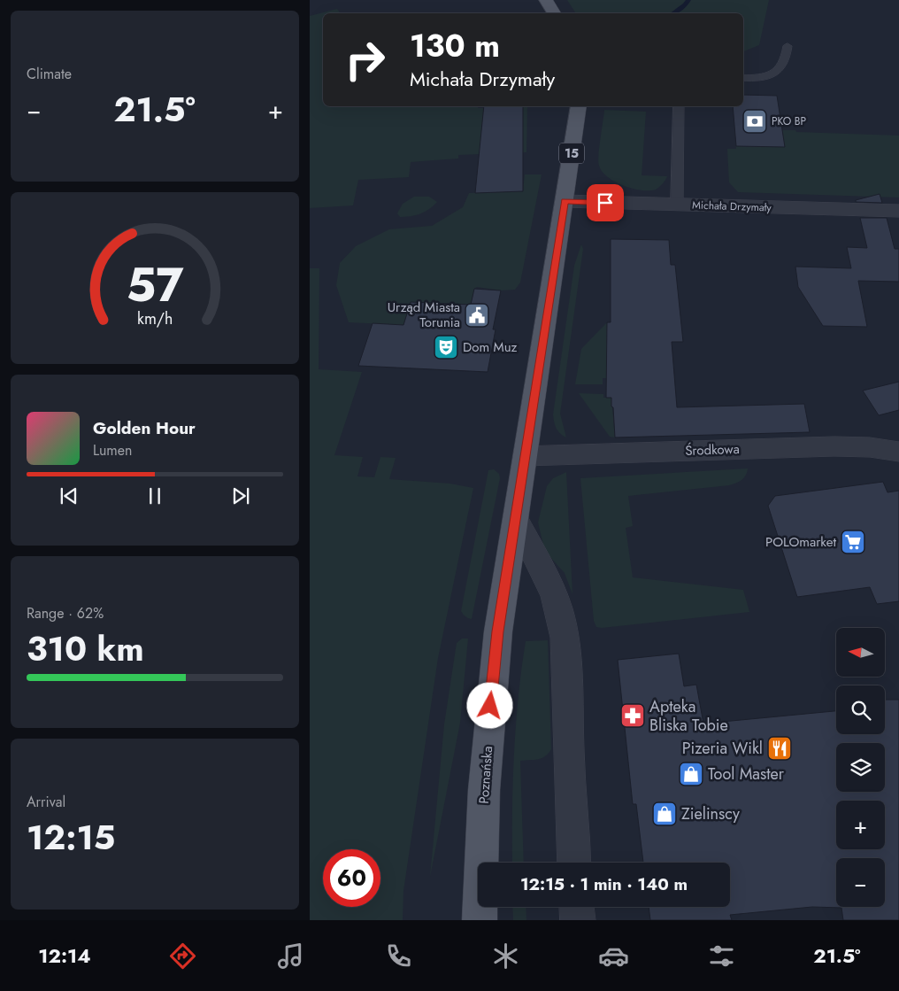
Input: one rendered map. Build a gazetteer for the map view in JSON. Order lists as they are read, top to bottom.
{
  "streets": {
    "main road": ["15", "Poznańska"],
    "street": ["Michała Drzymały", "Środkowa"]
  },
  "crossings": [
    ["Michała Drzymały", "Poznańska"],
    ["Środkowa", "Poznańska"]
  ],
  "places": {
    "bank": ["PKO BP"],
    "public building": ["Urząd Miasta Torunia"],
    "theatre": ["Dom Muz"],
    "supermarket": ["POLOmarket"],
    "pharmacy": ["Apteka Bliska Tobie"],
    "restaurant": ["Pizeria Wikl"],
    "shop": ["Tool Master", "Zielinscy"]
  },
  "north": "left",
  "page": {
    "tile": [
      "Climate",
      ["Range · 62%", "310 km"],
      ["Arrival", "12:15"]
    ],
    "turn": ["130 m", "Michała Drzymały"],
    "heat": ["−", "21.5°", "+"],
    "song": ["Golden Hour", "Lumen"],
    "map_buttons": ["+", "−"],
    "limit": "60",
    "trip": "12:15 · 1 min · 140 m",
    "tabs": ["12:14", "21.5°"],
    "gauge": ["57", "km/h"]
  }
}
